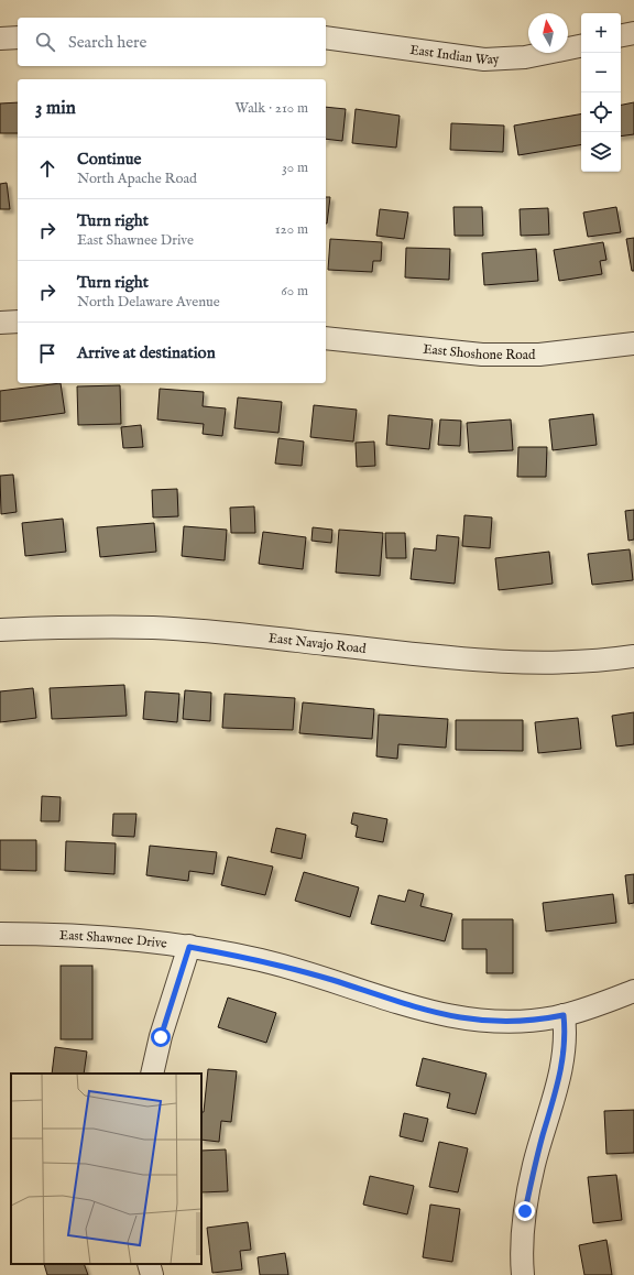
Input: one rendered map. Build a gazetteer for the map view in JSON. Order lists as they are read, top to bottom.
{
  "streets": {
    "street": [
      "East Indian Way",
      "East Shoshone Road",
      "East Navajo Road",
      "East Shawnee Drive"
    ]
  },
  "north": "top",
  "page": {
    "map_buttons": ["+", "−"],
    "search": "Search here",
    "heading": ["3 min", "Walk · 210 m"],
    "list": [
      ["Continue", "North Apache Road", "30 m"],
      ["Turn right", "East Shawnee Drive", "120 m"],
      ["Turn right", "North Delaware Avenue", "60 m"],
      "Arrive at destination"
    ]
  }
}
